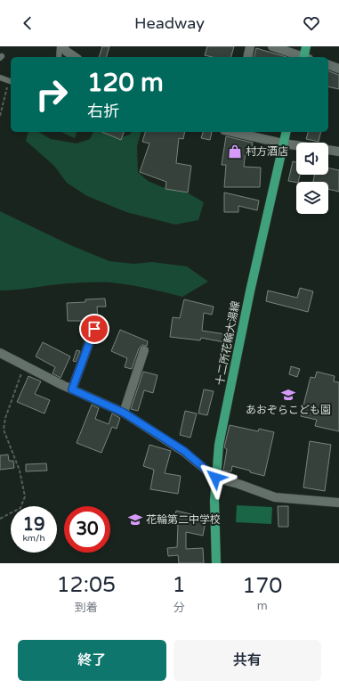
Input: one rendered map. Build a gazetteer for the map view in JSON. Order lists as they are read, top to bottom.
{
  "streets": {
    "main road": ["十二所花輪大湯線"]
  },
  "places": {
    "shop": ["村方酒店"],
    "school or university": ["あおぞらこども園", "花輪第二中学校"]
  },
  "page": {
    "header": "Headway",
    "turn": ["120 m", "右折"],
    "speed": "19 km/h",
    "limit": "30",
    "eta": [
      "12:05",
      "到着",
      "1",
      "分",
      "170",
      "m"
    ],
    "buttons": ["終了", "共有"]
  }
}
